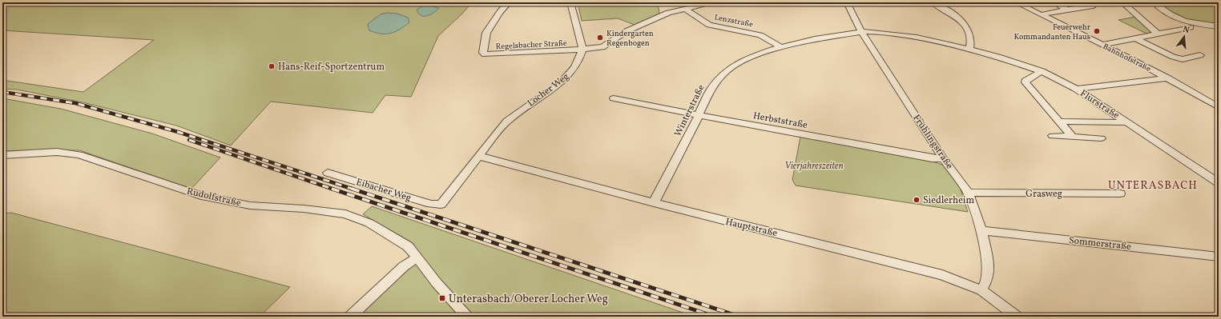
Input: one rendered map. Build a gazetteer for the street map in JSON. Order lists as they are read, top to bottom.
{
  "streets": {
    "street": [
      "Lenzstraße",
      "Regelsbacher Straße",
      "Bahnhofstraße",
      "Locher Weg",
      "Flurstraße",
      "Winterstraße",
      "Herbststraße",
      "Frühlingstraße",
      "Eibacher Weg",
      "Grasweg",
      "Rudolfstraße",
      "Hauptstraße",
      "Sommerstraße"
    ]
  },
  "crossings": [
    ["Lenzstraße", "Winterstraße"],
    ["Regelsbacher Straße", "Locher Weg"],
    ["Locher Weg", "Eibacher Weg"],
    ["Locher Weg", "Hauptstraße"],
    ["Flurstraße", "Winterstraße"],
    ["Flurstraße", "Frühlingstraße"],
    ["Winterstraße", "Herbststraße"],
    ["Winterstraße", "Frühlingstraße"],
    ["Winterstraße", "Hauptstraße"],
    ["Herbststraße", "Frühlingstraße"],
    ["Frühlingstraße", "Grasweg"],
    ["Frühlingstraße", "Hauptstraße"],
    ["Frühlingstraße", "Sommerstraße"]
  ],
  "districts": ["UNTERASBACH"],
  "parks": ["Vierjahreszeiten"],
  "places": {
    "other": [
      "Feuerwehr Kommandanten Haus",
      "Kindergarten Regenbogen",
      "Hans-Reif-Sportzentrum",
      "Siedlerheim"
    ],
    "transit": ["Unterasbach/Oberer Locher Weg"]
  },
  "north": "top"
}
